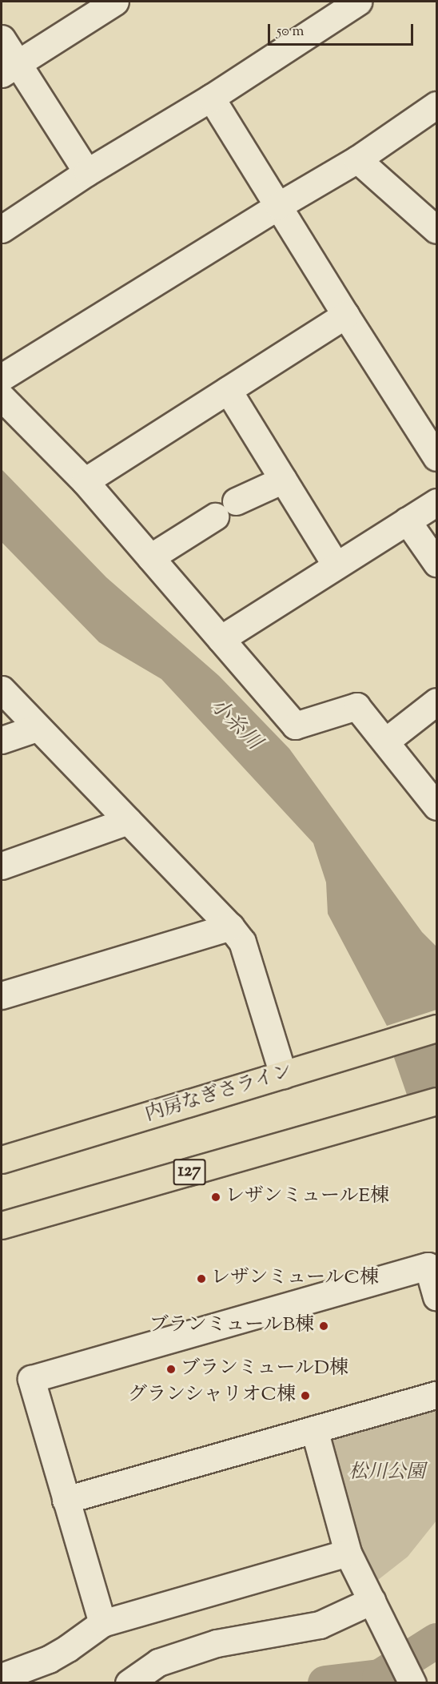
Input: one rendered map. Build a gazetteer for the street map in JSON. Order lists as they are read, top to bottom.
{
  "streets": {
    "highway": ["内房なぎさライン", "127"]
  },
  "water": ["小糸川"],
  "parks": ["松川公園"],
  "places": [
    "レザンミュールE棟",
    "レザンミュールC棟",
    "ブランミュールB棟",
    "ブランミュールD棟",
    "グランシャリオC棟"
  ],
  "scale_bar": "50 m"
}
